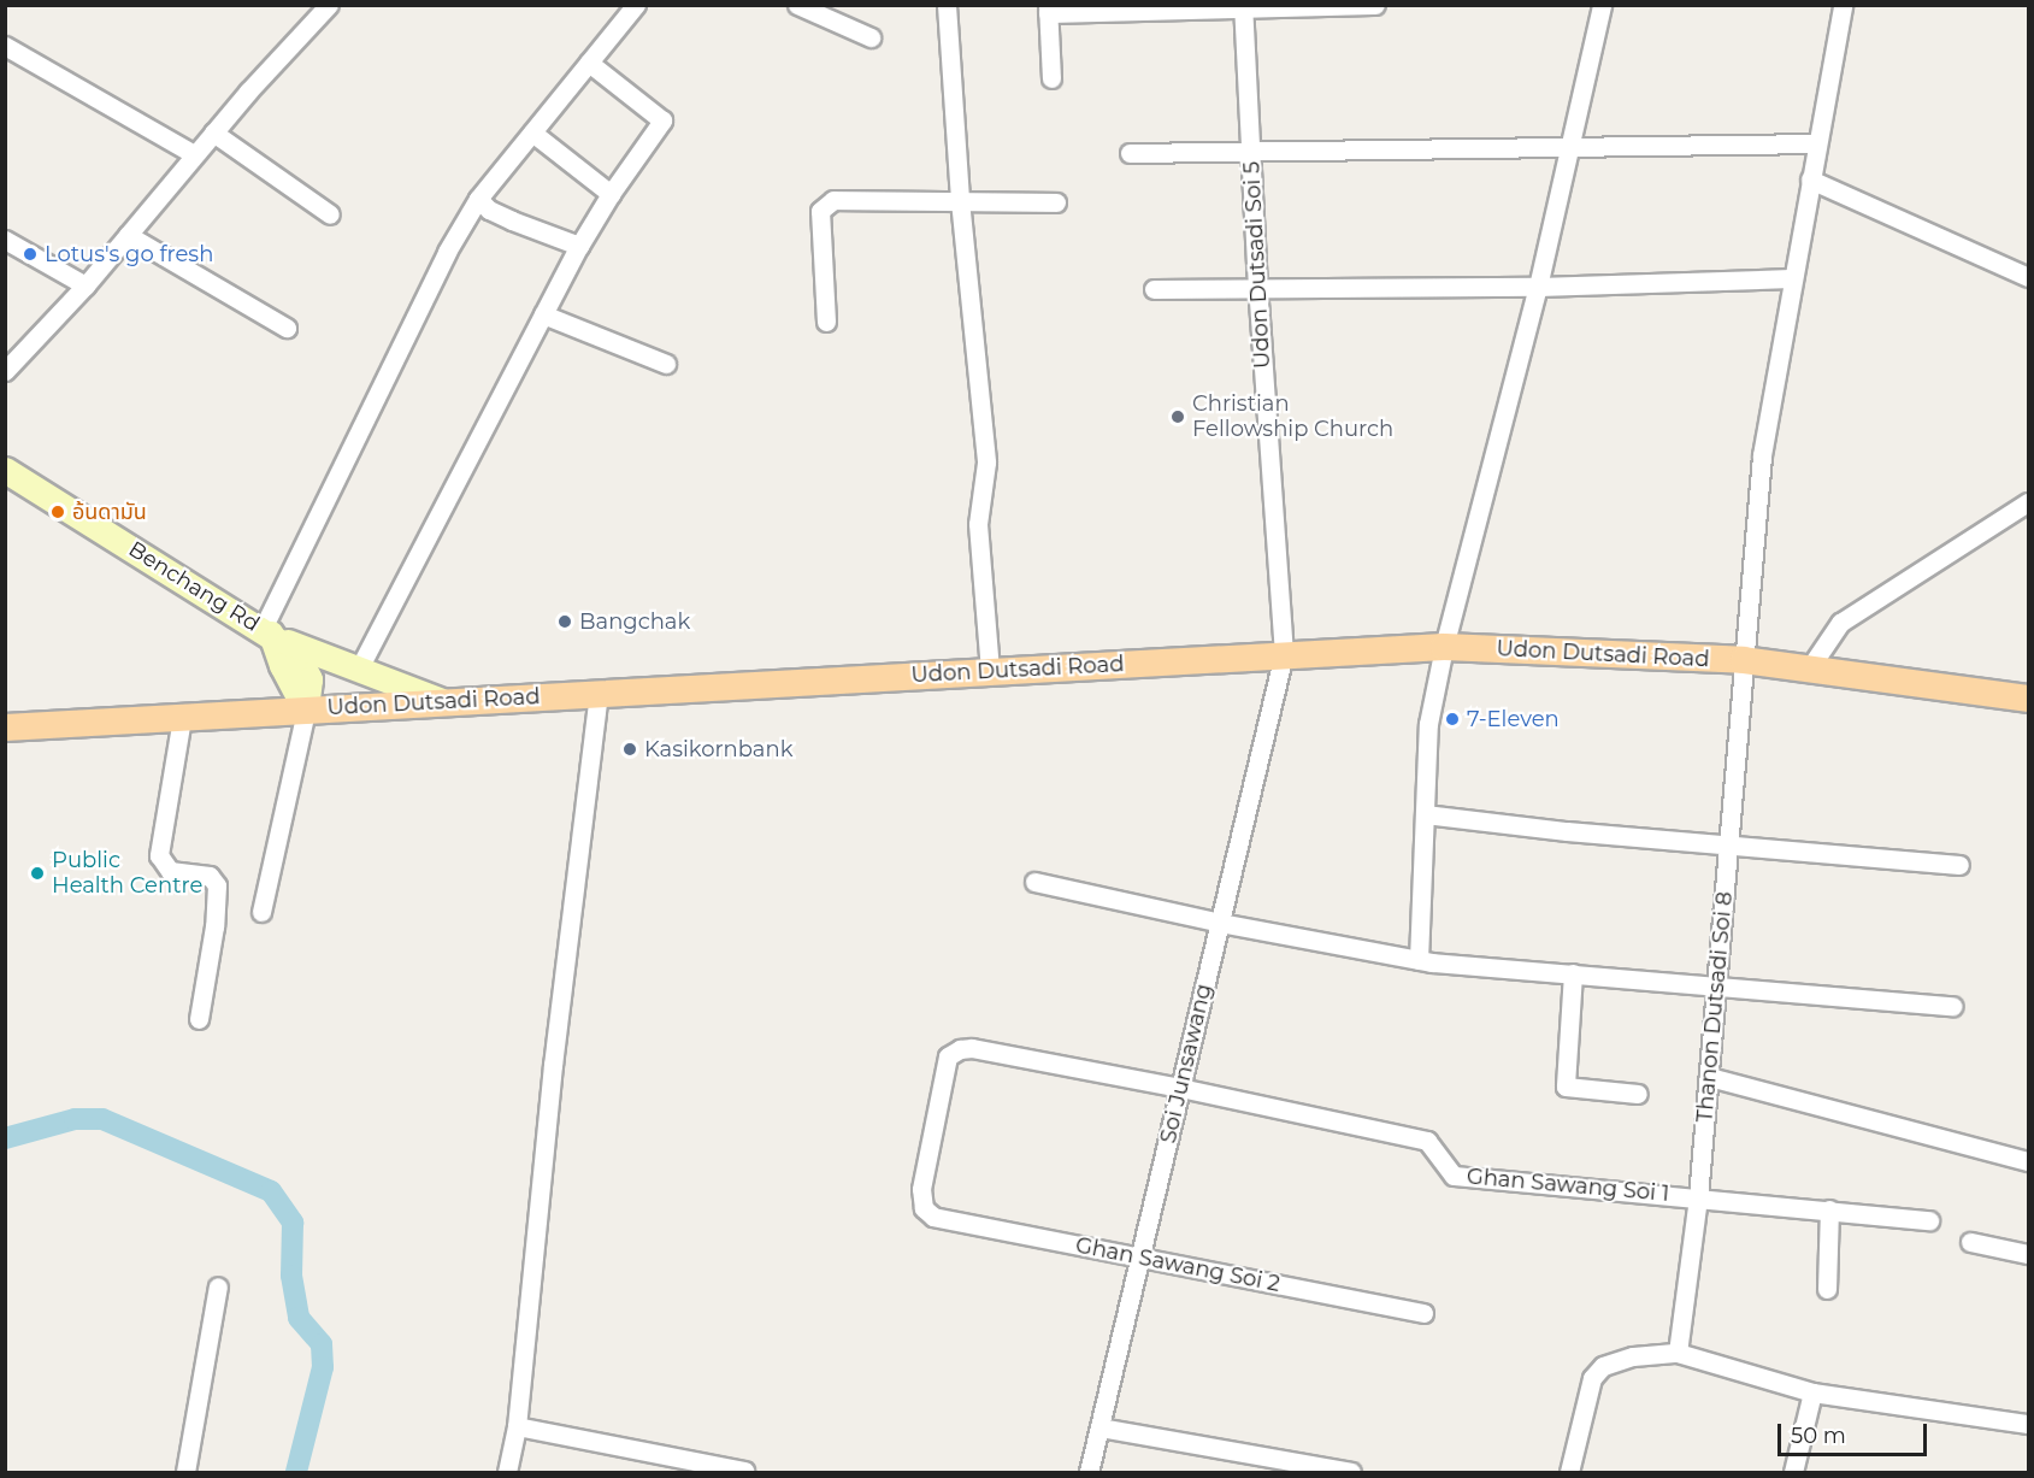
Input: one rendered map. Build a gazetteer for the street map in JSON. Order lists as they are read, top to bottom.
{
  "streets": {
    "main road": ["Udon Dutsadi Road"],
    "street": [
      "Udon Dutsadi Soi 5",
      "Benchang Rd",
      "Thanon Dutsadi Soi 8",
      "Soi Junsawang",
      "Ghan Sawang Soi 1",
      "Ghan Sawang Soi 2"
    ]
  },
  "crossings": [
    ["Udon Dutsadi Soi 5", "Udon Dutsadi Road"],
    ["Udon Dutsadi Soi 5", "Soi Junsawang"],
    ["Benchang Rd", "Udon Dutsadi Road"],
    ["Udon Dutsadi Road", "Thanon Dutsadi Soi 8"],
    ["Udon Dutsadi Road", "Soi Junsawang"],
    ["Thanon Dutsadi Soi 8", "Ghan Sawang Soi 1"],
    ["Soi Junsawang", "Ghan Sawang Soi 1"],
    ["Soi Junsawang", "Ghan Sawang Soi 2"],
    ["Ghan Sawang Soi 1", "Ghan Sawang Soi 2"]
  ],
  "places": [
    "Lotus's go fresh",
    "Christian Fellowship Church",
    "อ้นดามัน",
    "Bangchak",
    "7-Eleven",
    "Kasikornbank",
    "Public Health Centre"
  ],
  "scale_bar": "50 m"
}
